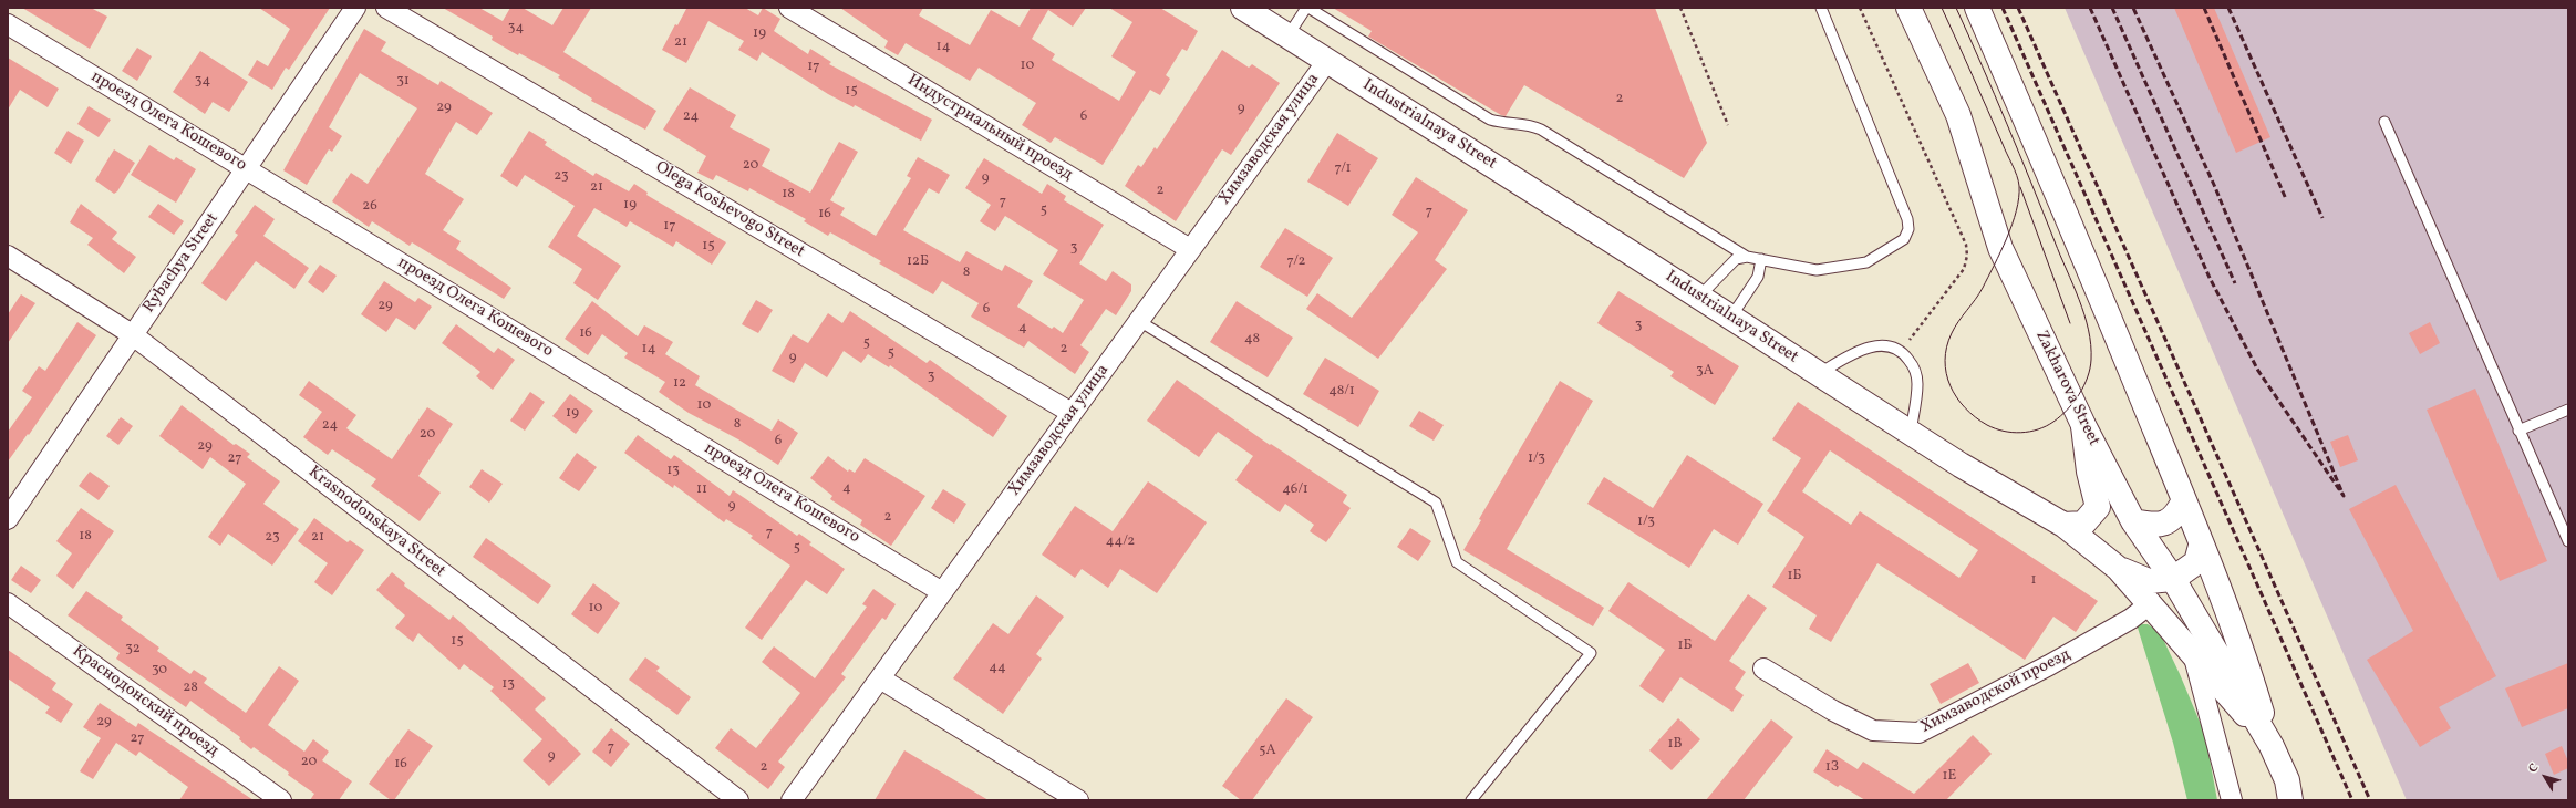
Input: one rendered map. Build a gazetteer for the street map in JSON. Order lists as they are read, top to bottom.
{
  "streets": {
    "main road": ["Industrialnaya Street", "Zakharova Street"],
    "street": [
      "проезд Олега Кошевого",
      "Индустриальный проезд",
      "Химзаводская улица",
      "Olega Koshevogo Street",
      "Rybachya Street",
      "Krasnodonskaya Street",
      "Химзаводской проезд",
      "Краснодонский проезд"
    ]
  },
  "crossings": [
    ["проезд Олега Кошевого", "Химзаводская улица"],
    ["проезд Олега Кошевого", "Rybachya Street"],
    ["Industrialnaya Street", "Химзаводская улица"],
    ["Industrialnaya Street", "Zakharova Street"],
    ["Industrialnaya Street", "Химзаводской проезд"],
    ["Индустриальный проезд", "Химзаводская улица"],
    ["Химзаводская улица", "Olega Koshevogo Street"],
    ["Rybachya Street", "Krasnodonskaya Street"]
  ],
  "house_numbers": [
    "34",
    "19",
    "21",
    "14",
    "10",
    "17",
    "34",
    "31",
    "15",
    "2",
    "29",
    "9",
    "24",
    "6",
    "20",
    "7/1",
    "23",
    "9",
    "21",
    "2",
    "18",
    "7",
    "19",
    "26",
    "5",
    "7",
    "16",
    "17",
    "15",
    "3",
    "12Б",
    "7/2",
    "8",
    "29",
    "6",
    "3",
    "4",
    "16",
    "48",
    "5",
    "14",
    "2",
    "5",
    "9",
    "3А",
    "3",
    "12",
    "48/1",
    "10",
    "19",
    "8",
    "24",
    "20",
    "6",
    "29",
    "27",
    "1/3",
    "13",
    "4",
    "11",
    "46/1",
    "9",
    "2",
    "1/3",
    "7",
    "18",
    "23",
    "21",
    "44/2",
    "5",
    "1Б",
    "1",
    "10",
    "15",
    "1Б",
    "32",
    "44",
    "30",
    "13",
    "28",
    "29",
    "27",
    "1В",
    "7",
    "5А",
    "9",
    "20",
    "16",
    "2",
    "1З",
    "1Е"
  ],
  "north": "top left"
}
